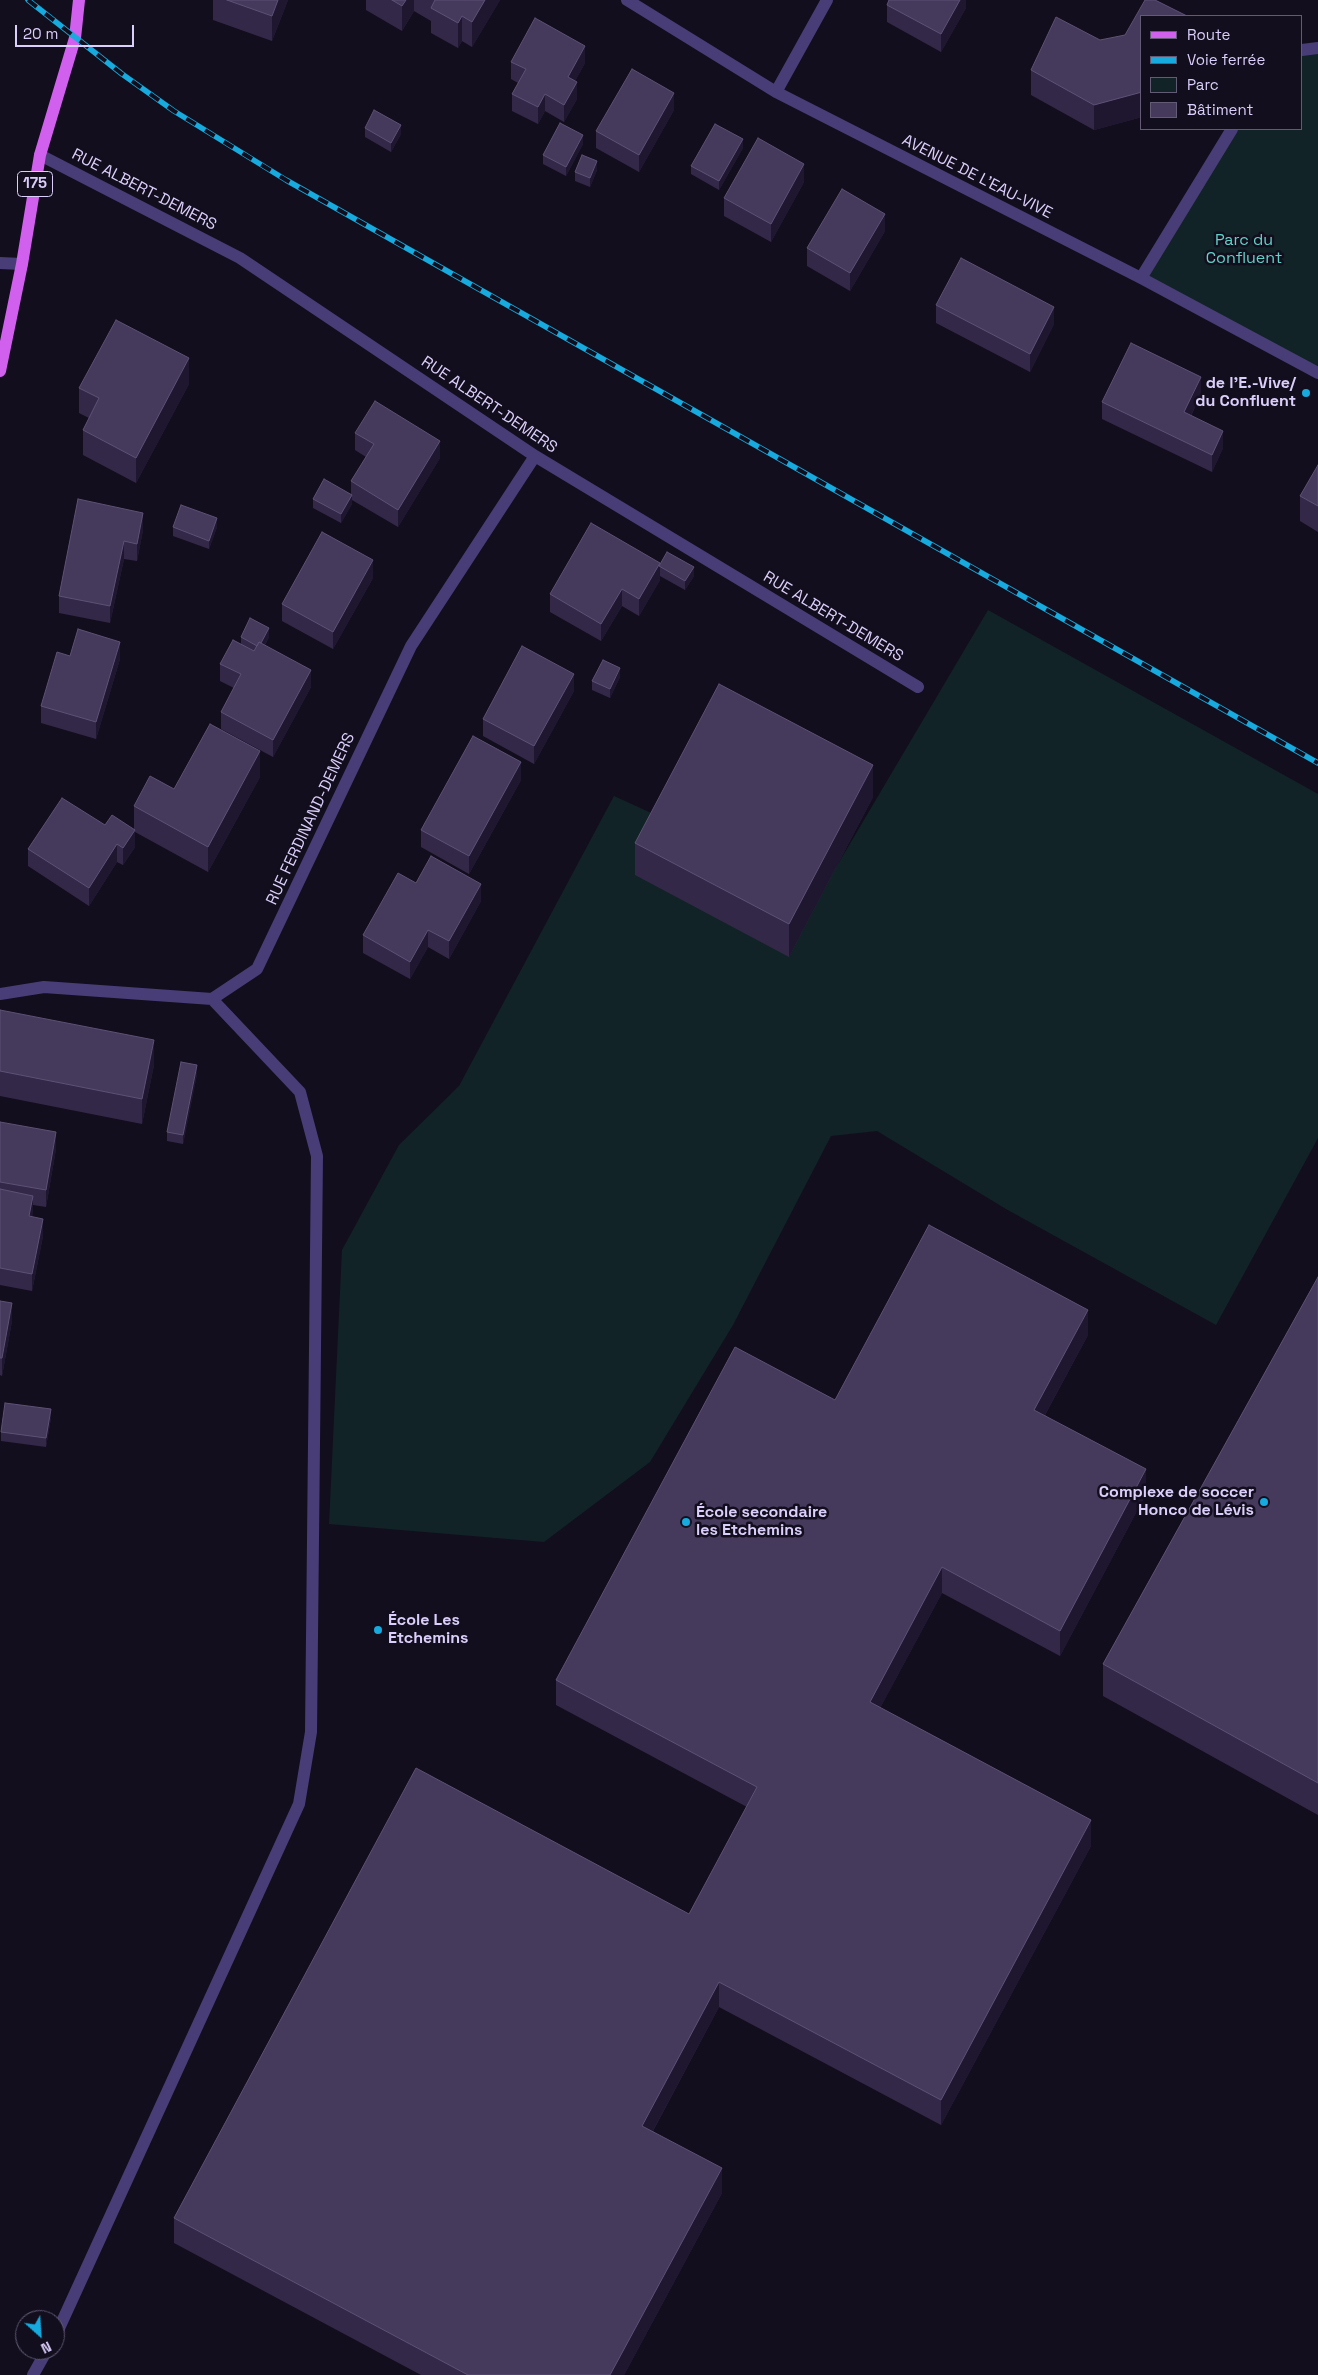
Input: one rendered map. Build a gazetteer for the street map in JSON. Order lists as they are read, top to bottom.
{
  "streets": {
    "main road": ["175"],
    "street": ["AVENUE DE L'EAU-VIVE", "RUE ALBERT-DEMERS", "RUE FERDINAND-DEMERS"]
  },
  "crossings": [
    ["175", "RUE ALBERT-DEMERS"],
    ["RUE ALBERT-DEMERS", "RUE FERDINAND-DEMERS"]
  ],
  "parks": ["Parc du Confluent"],
  "places": [
    "de l'E.-Vive/ du Confluent",
    "Complexe de soccer Honco de Lévis",
    "École secondaire les Etchemins",
    "École Les Etchemins"
  ],
  "legend": [
    "Route",
    "Voie ferrée",
    "Parc",
    "Bâtiment"
  ],
  "scale_bar": "20 m",
  "north": "bottom right"
}
